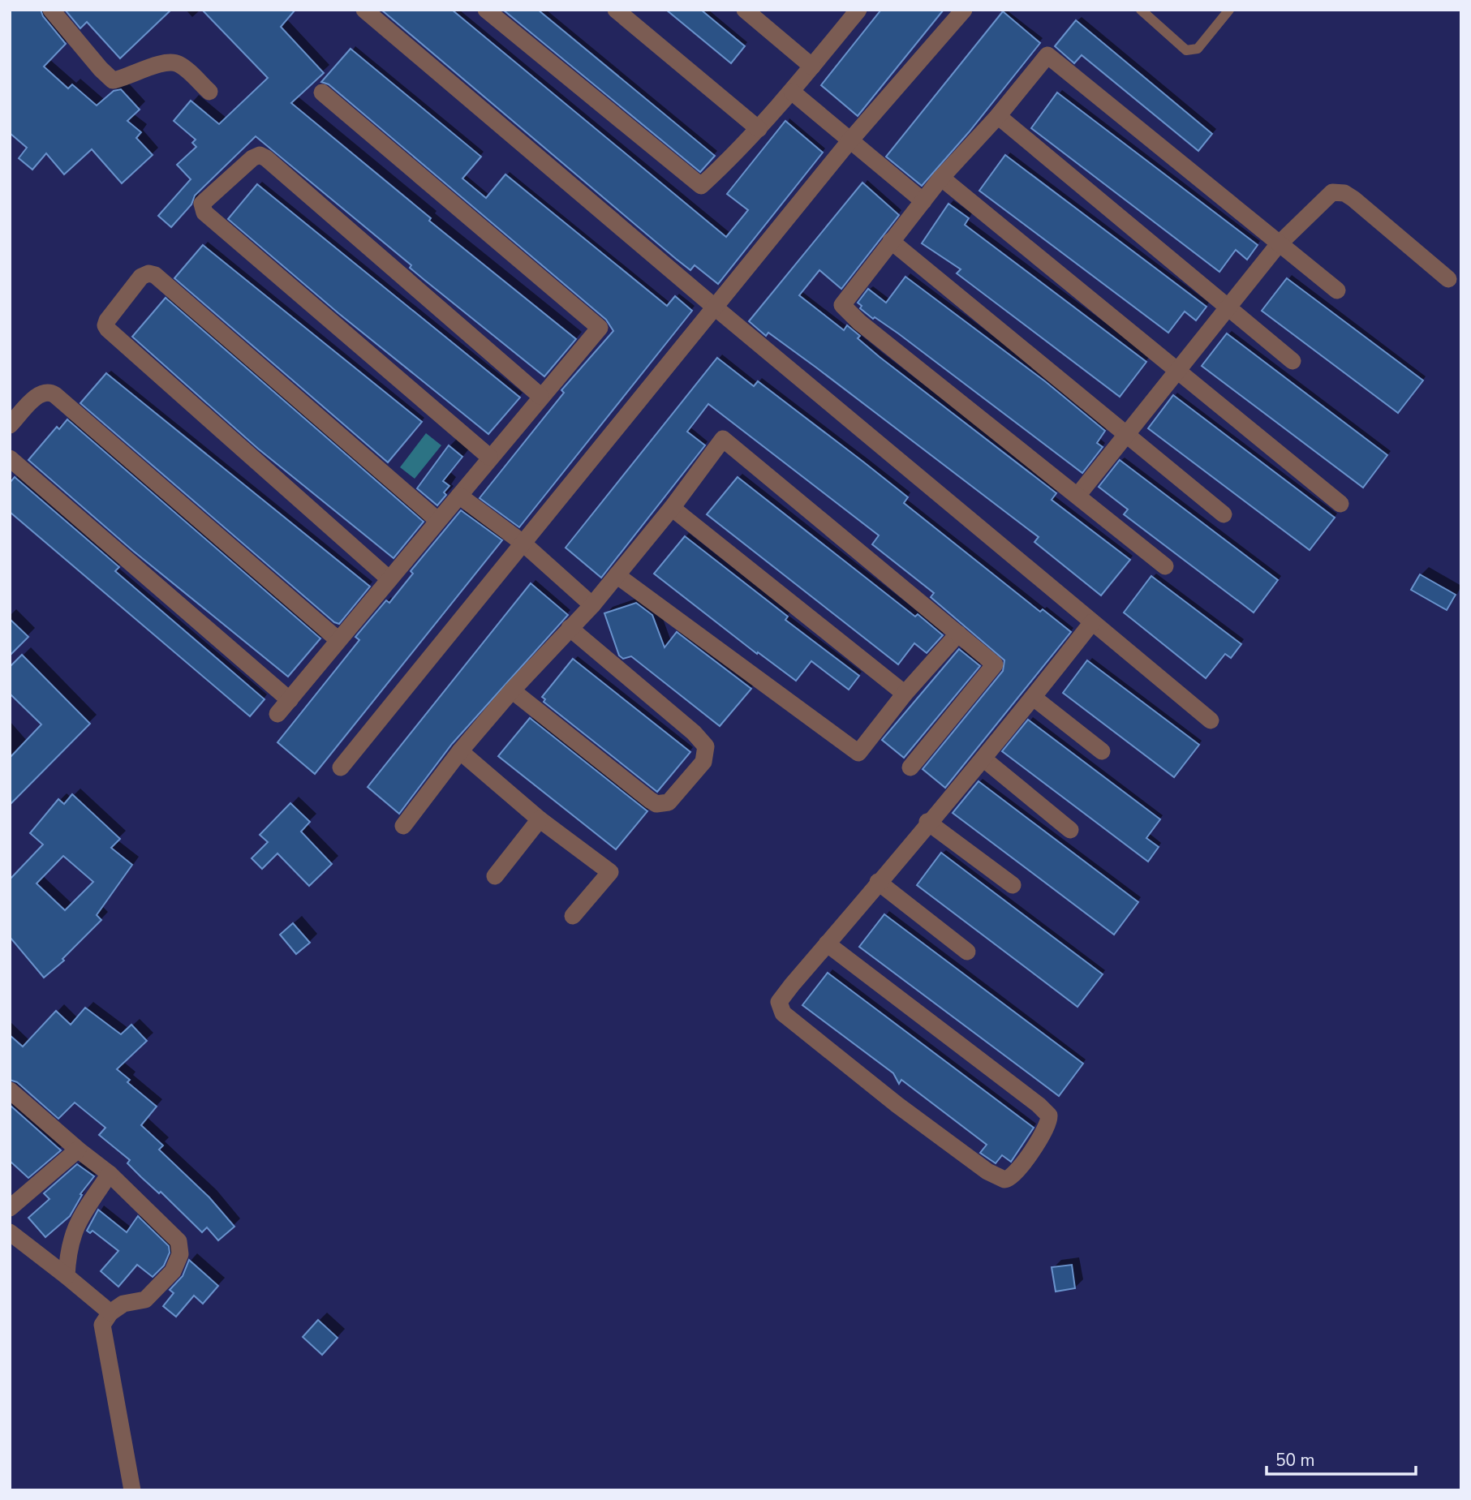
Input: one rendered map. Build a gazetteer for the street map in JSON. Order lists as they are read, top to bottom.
{
  "scale_bar": "50 m"
}
